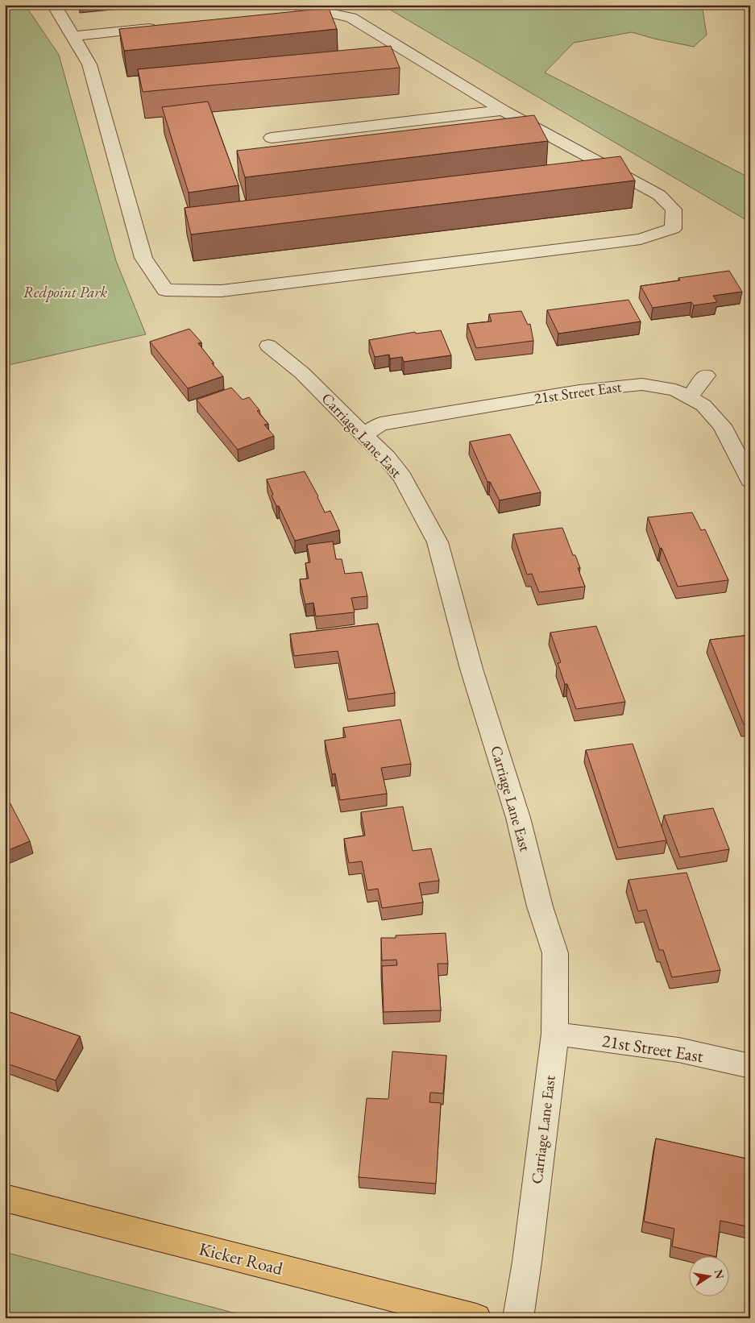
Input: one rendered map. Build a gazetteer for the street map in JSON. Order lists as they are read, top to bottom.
{
  "streets": {
    "main road": ["Kicker Road"],
    "street": ["21st Street East", "Carriage Lane East"]
  },
  "crossings": [
    ["21st Street East", "Carriage Lane East"]
  ],
  "parks": ["Redpoint Park"],
  "north": "right"
}
